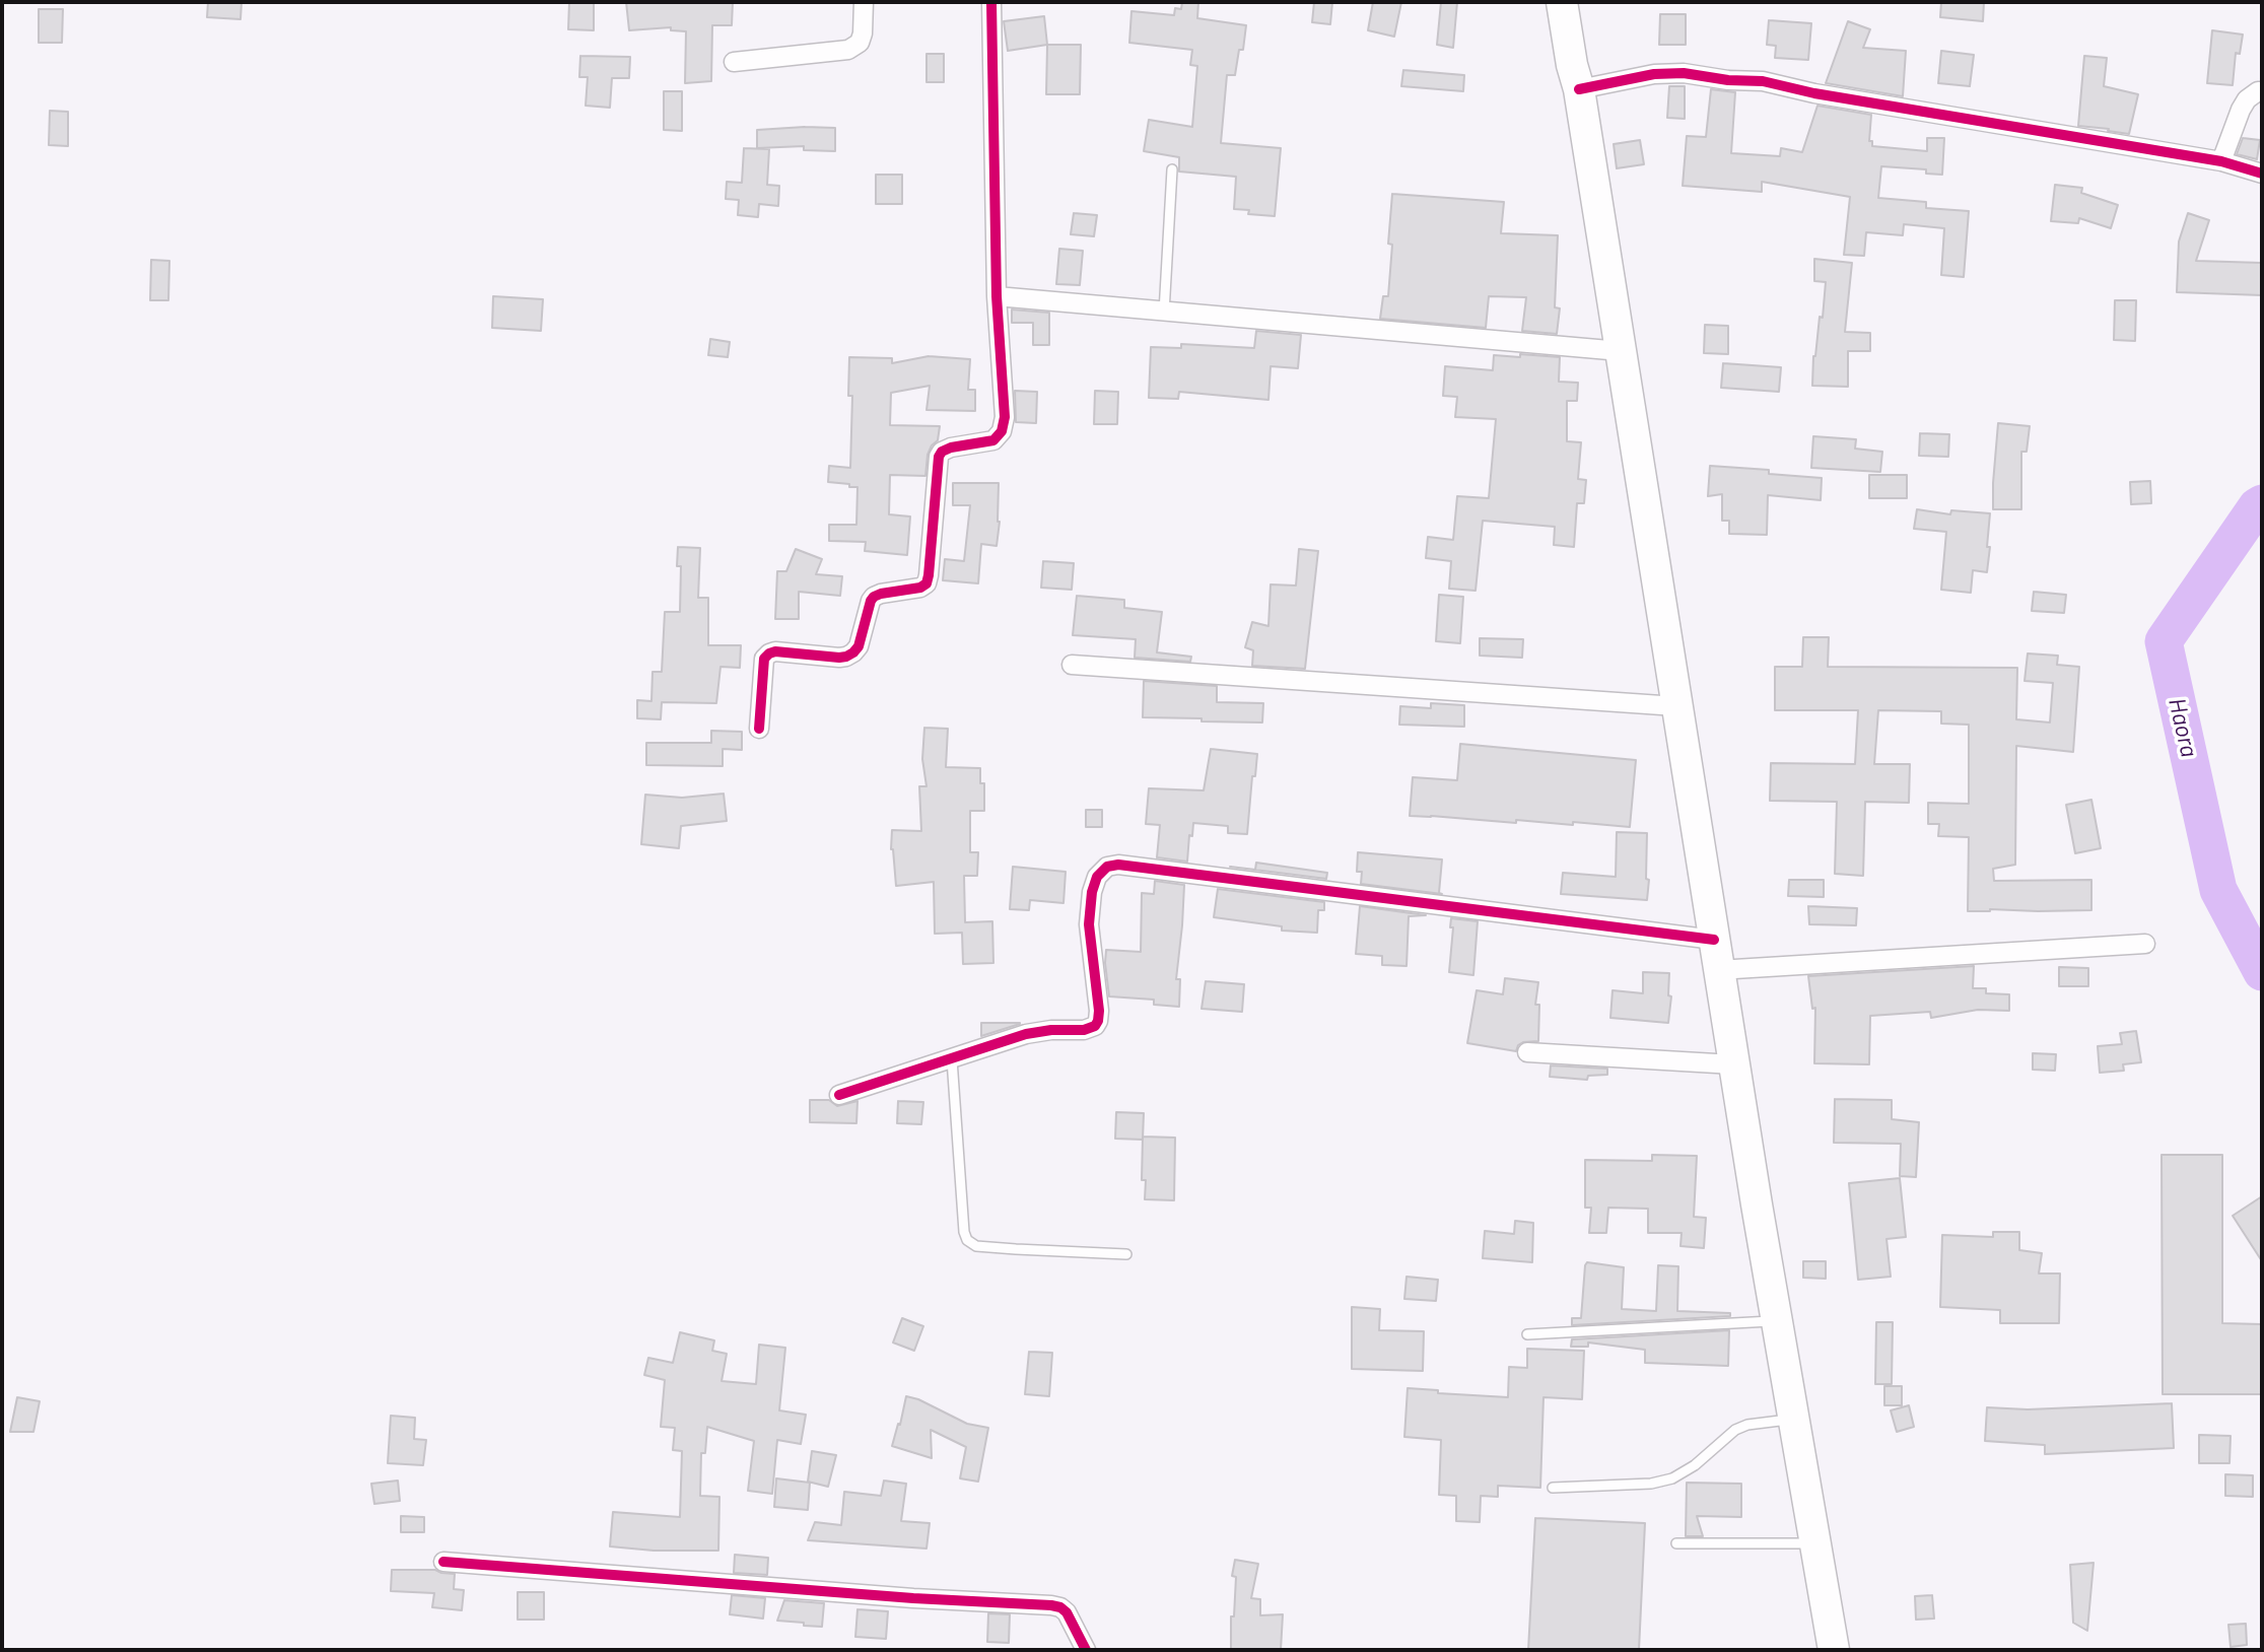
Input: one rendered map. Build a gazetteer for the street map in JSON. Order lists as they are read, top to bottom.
{
  "water": ["Haora"]
}
